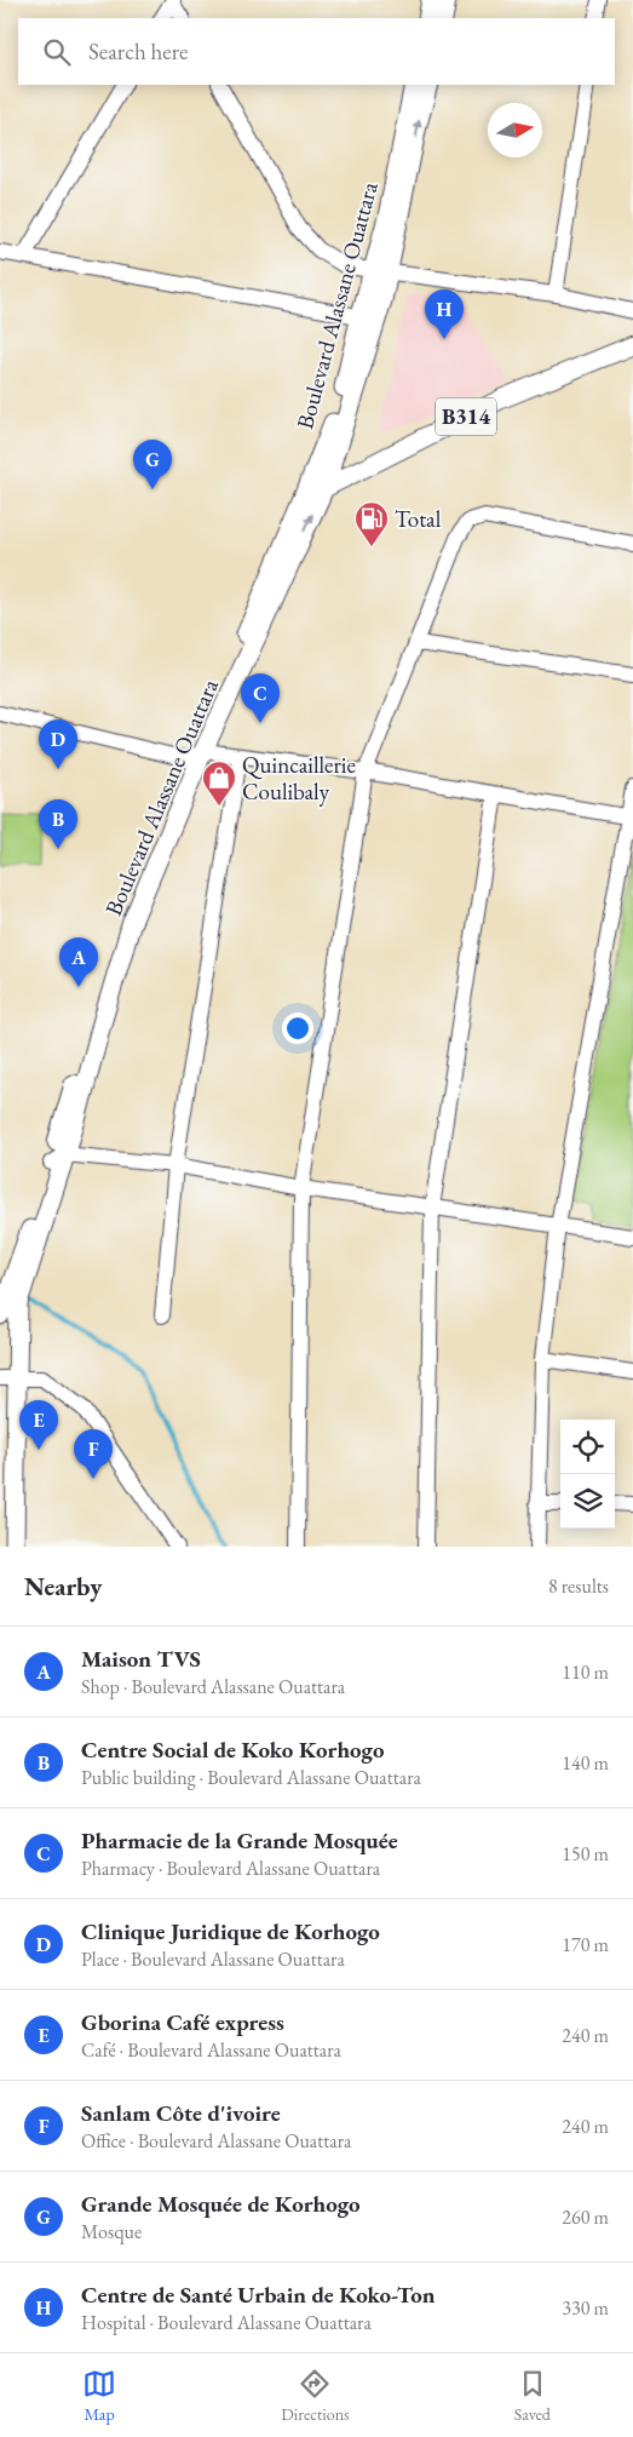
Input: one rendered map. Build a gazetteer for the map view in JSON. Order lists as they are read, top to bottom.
{
  "streets": {
    "main road": ["Boulevard Alassane Ouattara", "B314"]
  },
  "crossings": [
    ["Boulevard Alassane Ouattara", "B314"]
  ],
  "places": {
    "fuel station": ["Total"],
    "shop": ["Quincaillerie Coulibaly"]
  },
  "north": "right",
  "page": {
    "search": "Search here",
    "pins": [
      "H",
      "G",
      "C",
      "D",
      "B",
      "A",
      "E",
      "F"
    ],
    "heading": ["Nearby", "8 results"],
    "list": [
      {
        "mark": "A",
        "name": "Maison TVS",
        "note": "Shop · Boulevard Alassane Ouattara",
        "value": "110 m"
      },
      {
        "mark": "B",
        "name": "Centre Social de Koko Korhogo",
        "note": "Public building · Boulevard Alassane Ouattara",
        "value": "140 m"
      },
      {
        "mark": "C",
        "name": "Pharmacie de la Grande Mosquée",
        "note": "Pharmacy · Boulevard Alassane Ouattara",
        "value": "150 m"
      },
      {
        "mark": "D",
        "name": "Clinique Juridique de Korhogo",
        "note": "Place · Boulevard Alassane Ouattara",
        "value": "170 m"
      },
      {
        "mark": "E",
        "name": "Gborina Café express",
        "note": "Café · Boulevard Alassane Ouattara",
        "value": "240 m"
      },
      {
        "mark": "F",
        "name": "Sanlam Côte d'ivoire",
        "note": "Office · Boulevard Alassane Ouattara",
        "value": "240 m"
      },
      {
        "mark": "G",
        "name": "Grande Mosquée de Korhogo",
        "note": "Mosque",
        "value": "260 m"
      },
      {
        "mark": "H",
        "name": "Centre de Santé Urbain de Koko-Ton",
        "note": "Hospital · Boulevard Alassane Ouattara",
        "value": "330 m"
      }
    ],
    "nav": ["Map", "Directions", "Saved"]
  }
}
